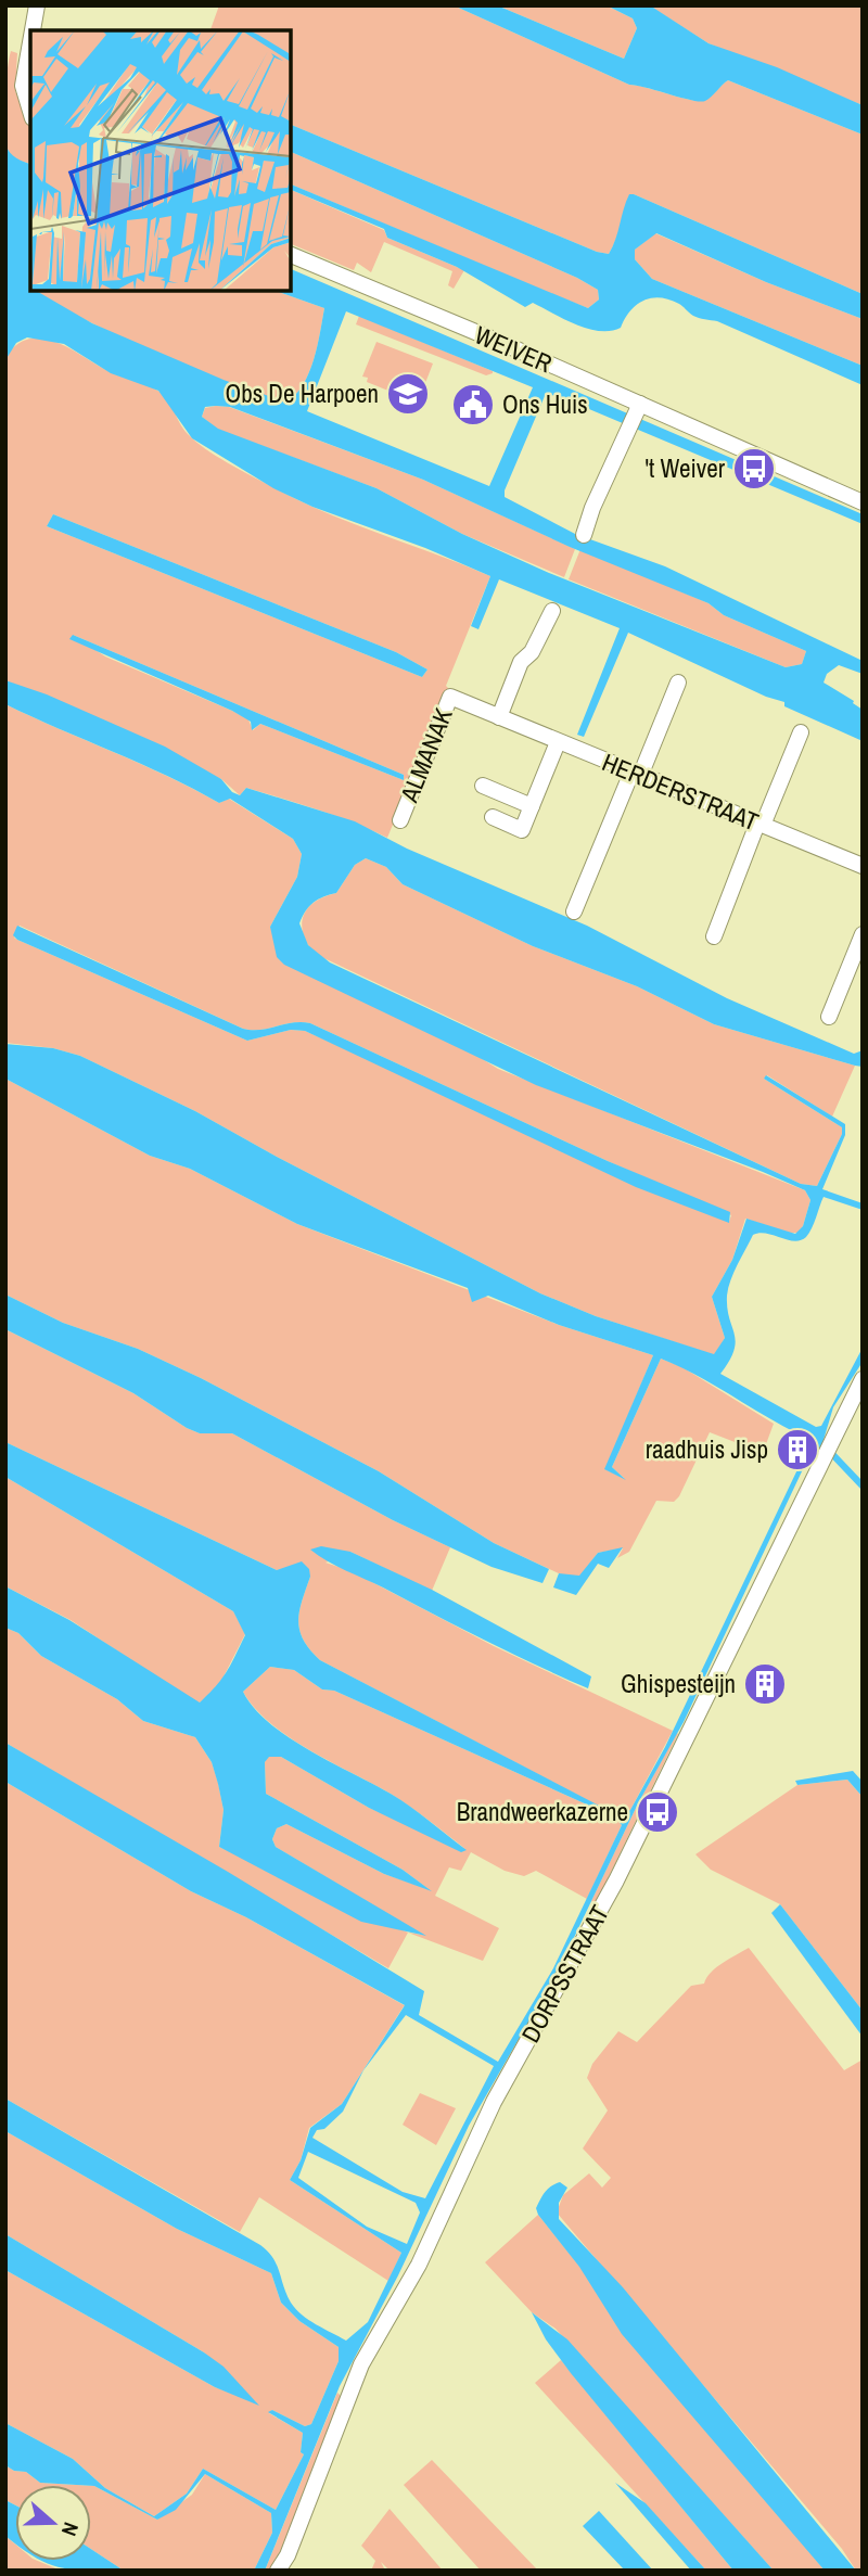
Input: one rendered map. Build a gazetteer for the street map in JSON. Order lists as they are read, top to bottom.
{
  "streets": {
    "street": [
      "WEIVER",
      "ALMANAK",
      "HERDERSTRAAT",
      "DORPSSTRAAT"
    ]
  },
  "crossings": [
    ["ALMANAK", "HERDERSTRAAT"]
  ],
  "places": {
    "school or university": ["Obs De Harpoen"],
    "public building": ["Ons Huis"],
    "bus stop": ["'t Weiver", "Brandweerkazerne"],
    "building": ["raadhuis Jisp", "Ghispesteijn"]
  },
  "north": "right"
}
